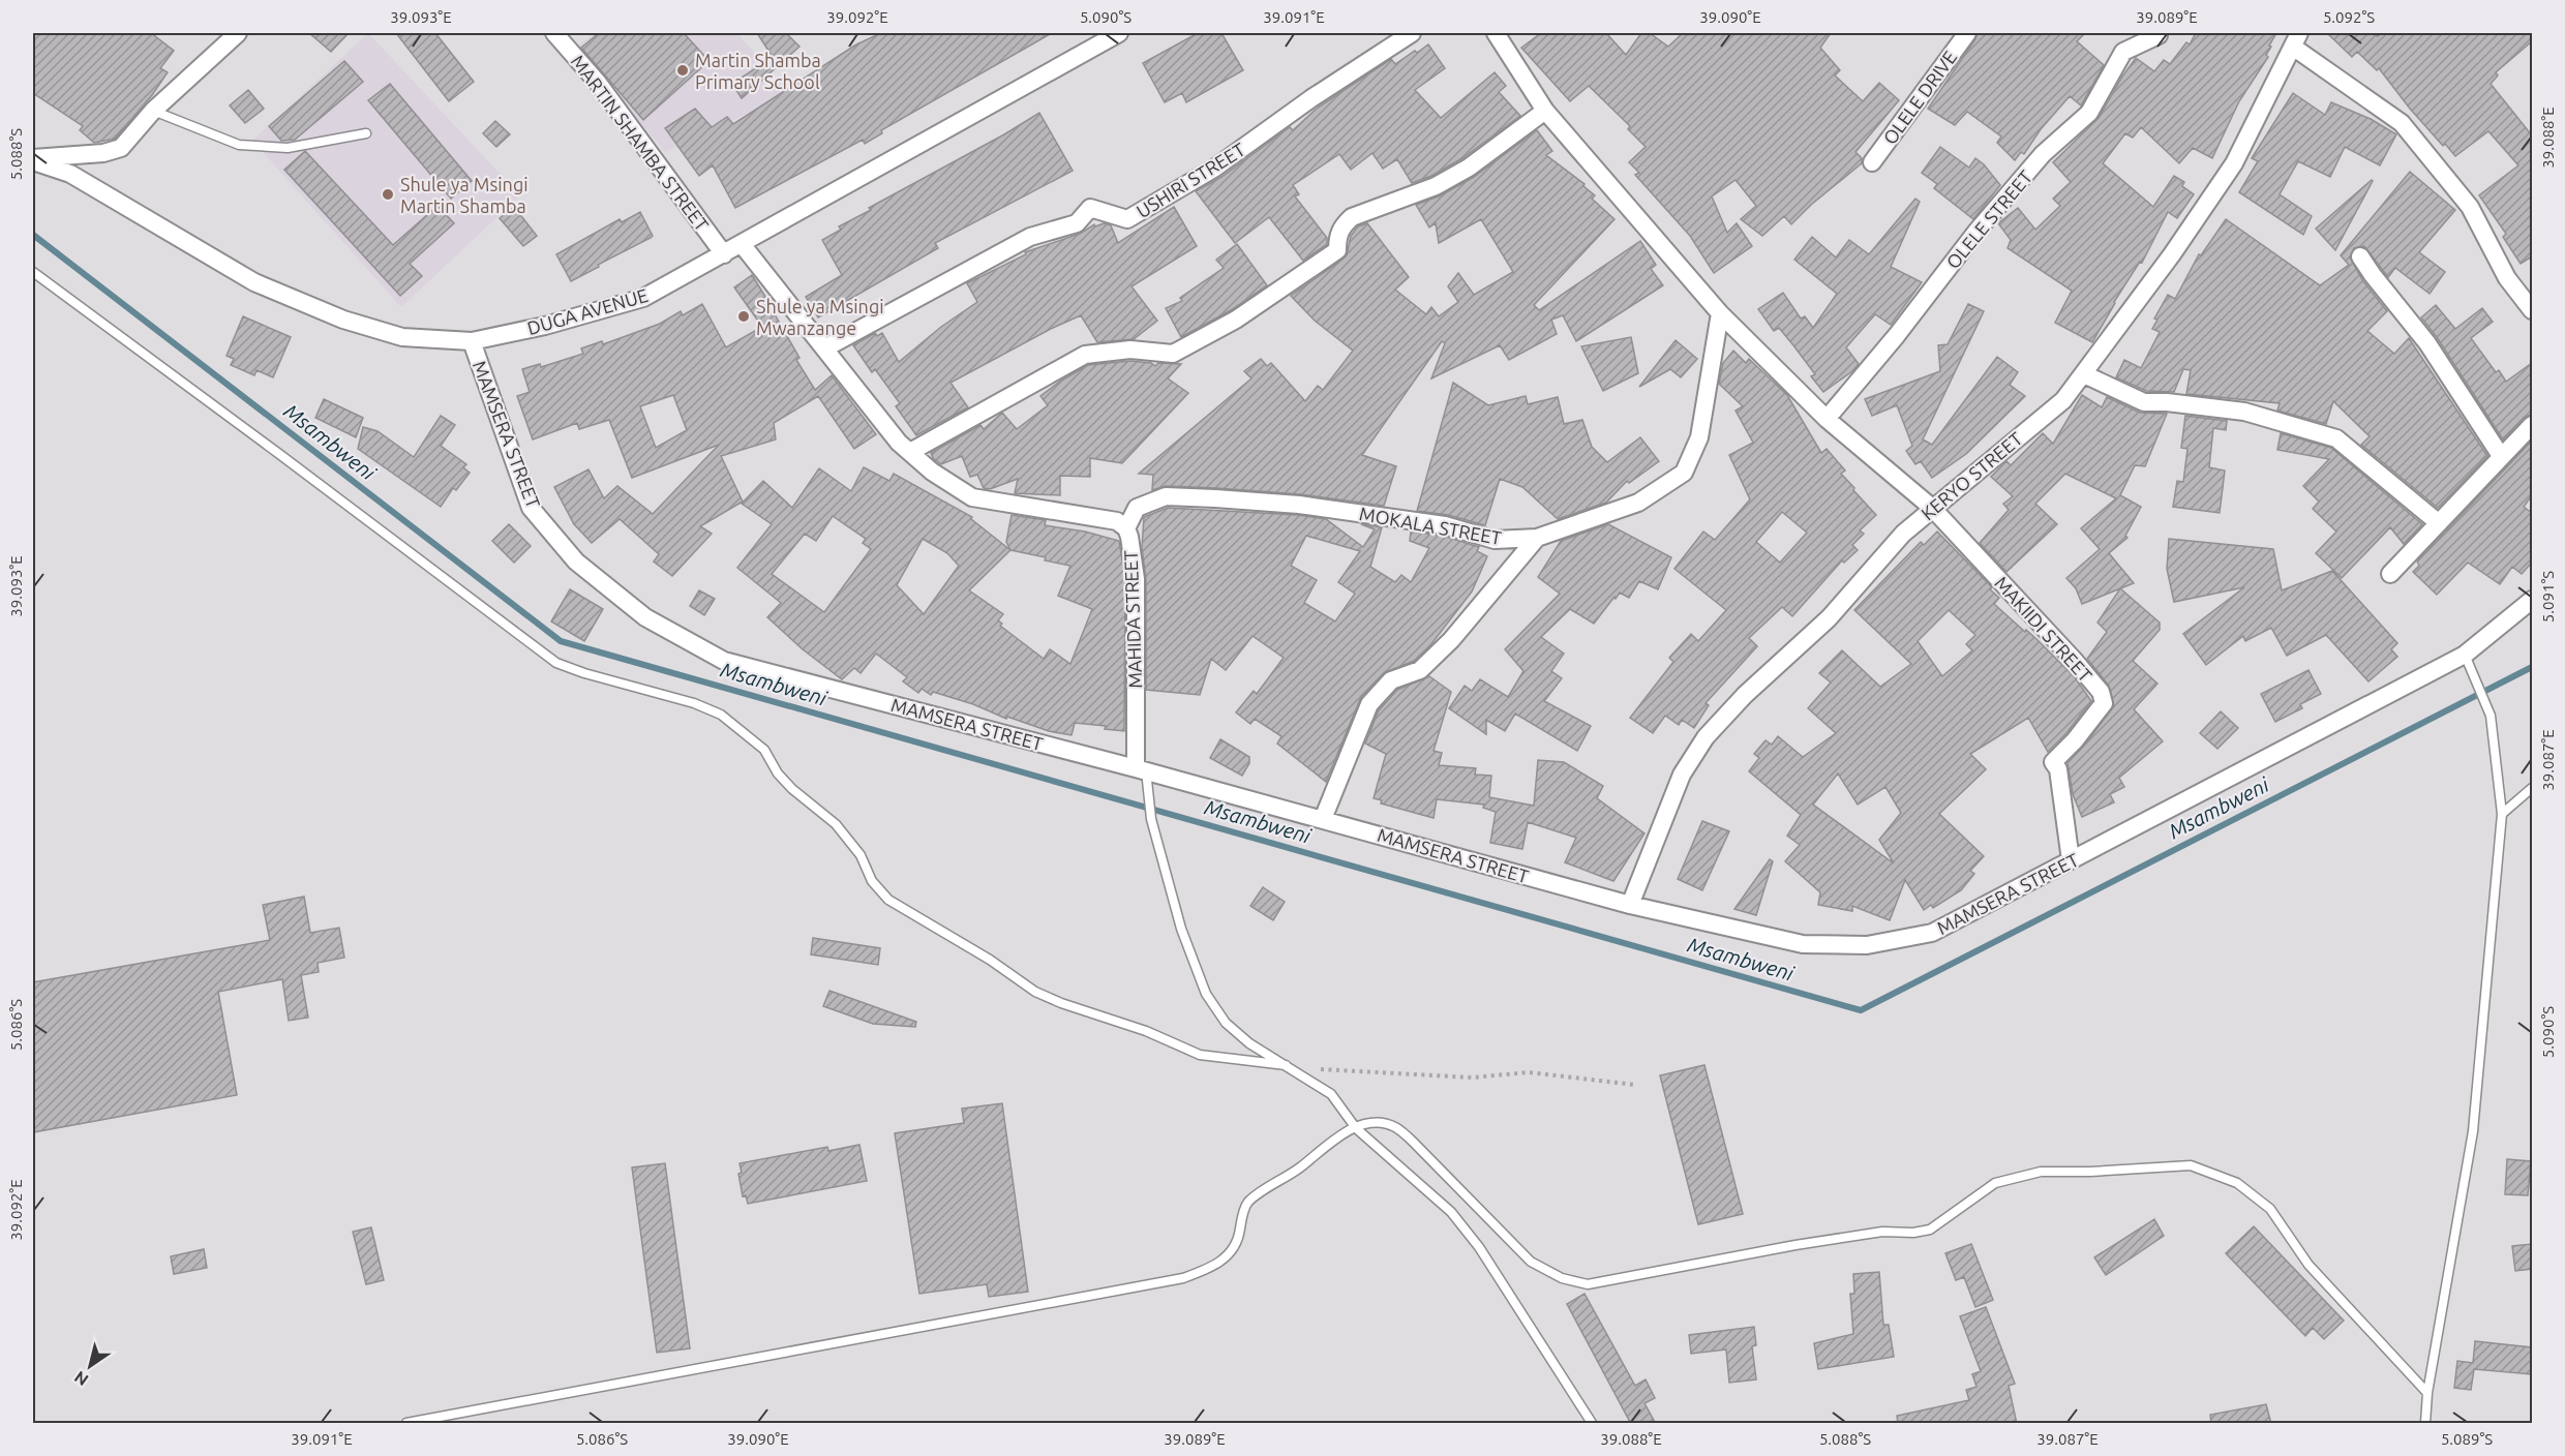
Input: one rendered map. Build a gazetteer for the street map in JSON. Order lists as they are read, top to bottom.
{
  "streets": {
    "street": [
      "OLELE DRIVE",
      "MARTIN SHAMBA STREET",
      "USHIRI STREET",
      "OLELE STREET",
      "DUGA AVENUE",
      "MAMSERA STREET",
      "KERYO STREET",
      "MOKALA STREET",
      "MAHIDA STREET",
      "MAKIIDI STREET"
    ]
  },
  "crossings": [
    ["MARTIN SHAMBA STREET", "DUGA AVENUE"],
    ["USHIRI STREET", "MAHIDA STREET"],
    ["DUGA AVENUE", "MAMSERA STREET"],
    ["DUGA AVENUE", "MAHIDA STREET"],
    ["MAMSERA STREET", "KERYO STREET"],
    ["MAMSERA STREET", "MAHIDA STREET"],
    ["MAMSERA STREET", "MAKIIDI STREET"],
    ["KERYO STREET", "MAKIIDI STREET"],
    ["MOKALA STREET", "MAHIDA STREET"]
  ],
  "water": ["Msambweni"],
  "places": ["Martin Shamba Primary School", "Shule ya Msingi Martin Shamba", "Shule ya Msingi Mwanzange"],
  "north": "bottom left",
  "coordinates": [
    "39.093°E",
    "39.092°E",
    "5.090°S",
    "39.091°E",
    "39.090°E",
    "39.089°E",
    "5.092°S",
    "39.088°E",
    "5.088°S",
    "5.091°S",
    "39.087°E",
    "5.086°S",
    "5.089°S"
  ]
}
